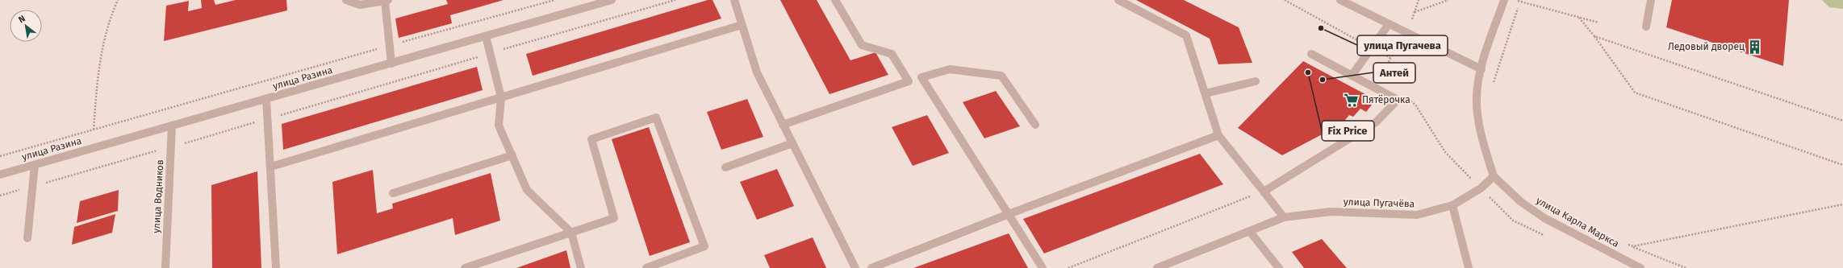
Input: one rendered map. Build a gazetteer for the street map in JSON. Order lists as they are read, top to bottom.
{
  "streets": {
    "street": [
      "улица Разина",
      "улица Водников",
      "улица Пугачёва",
      "улица Карла Маркса"
    ]
  },
  "crossings": [
    ["улица Разина", "улица Водников"],
    ["улица Пугачёва", "улица Карла Маркса"]
  ],
  "places": {
    "other": ["улица Пугачева", "Fix Price", "Антей"],
    "building": ["Ледовый дворец"],
    "supermarket": ["Пятёрочка"]
  },
  "north": "top left"
}
